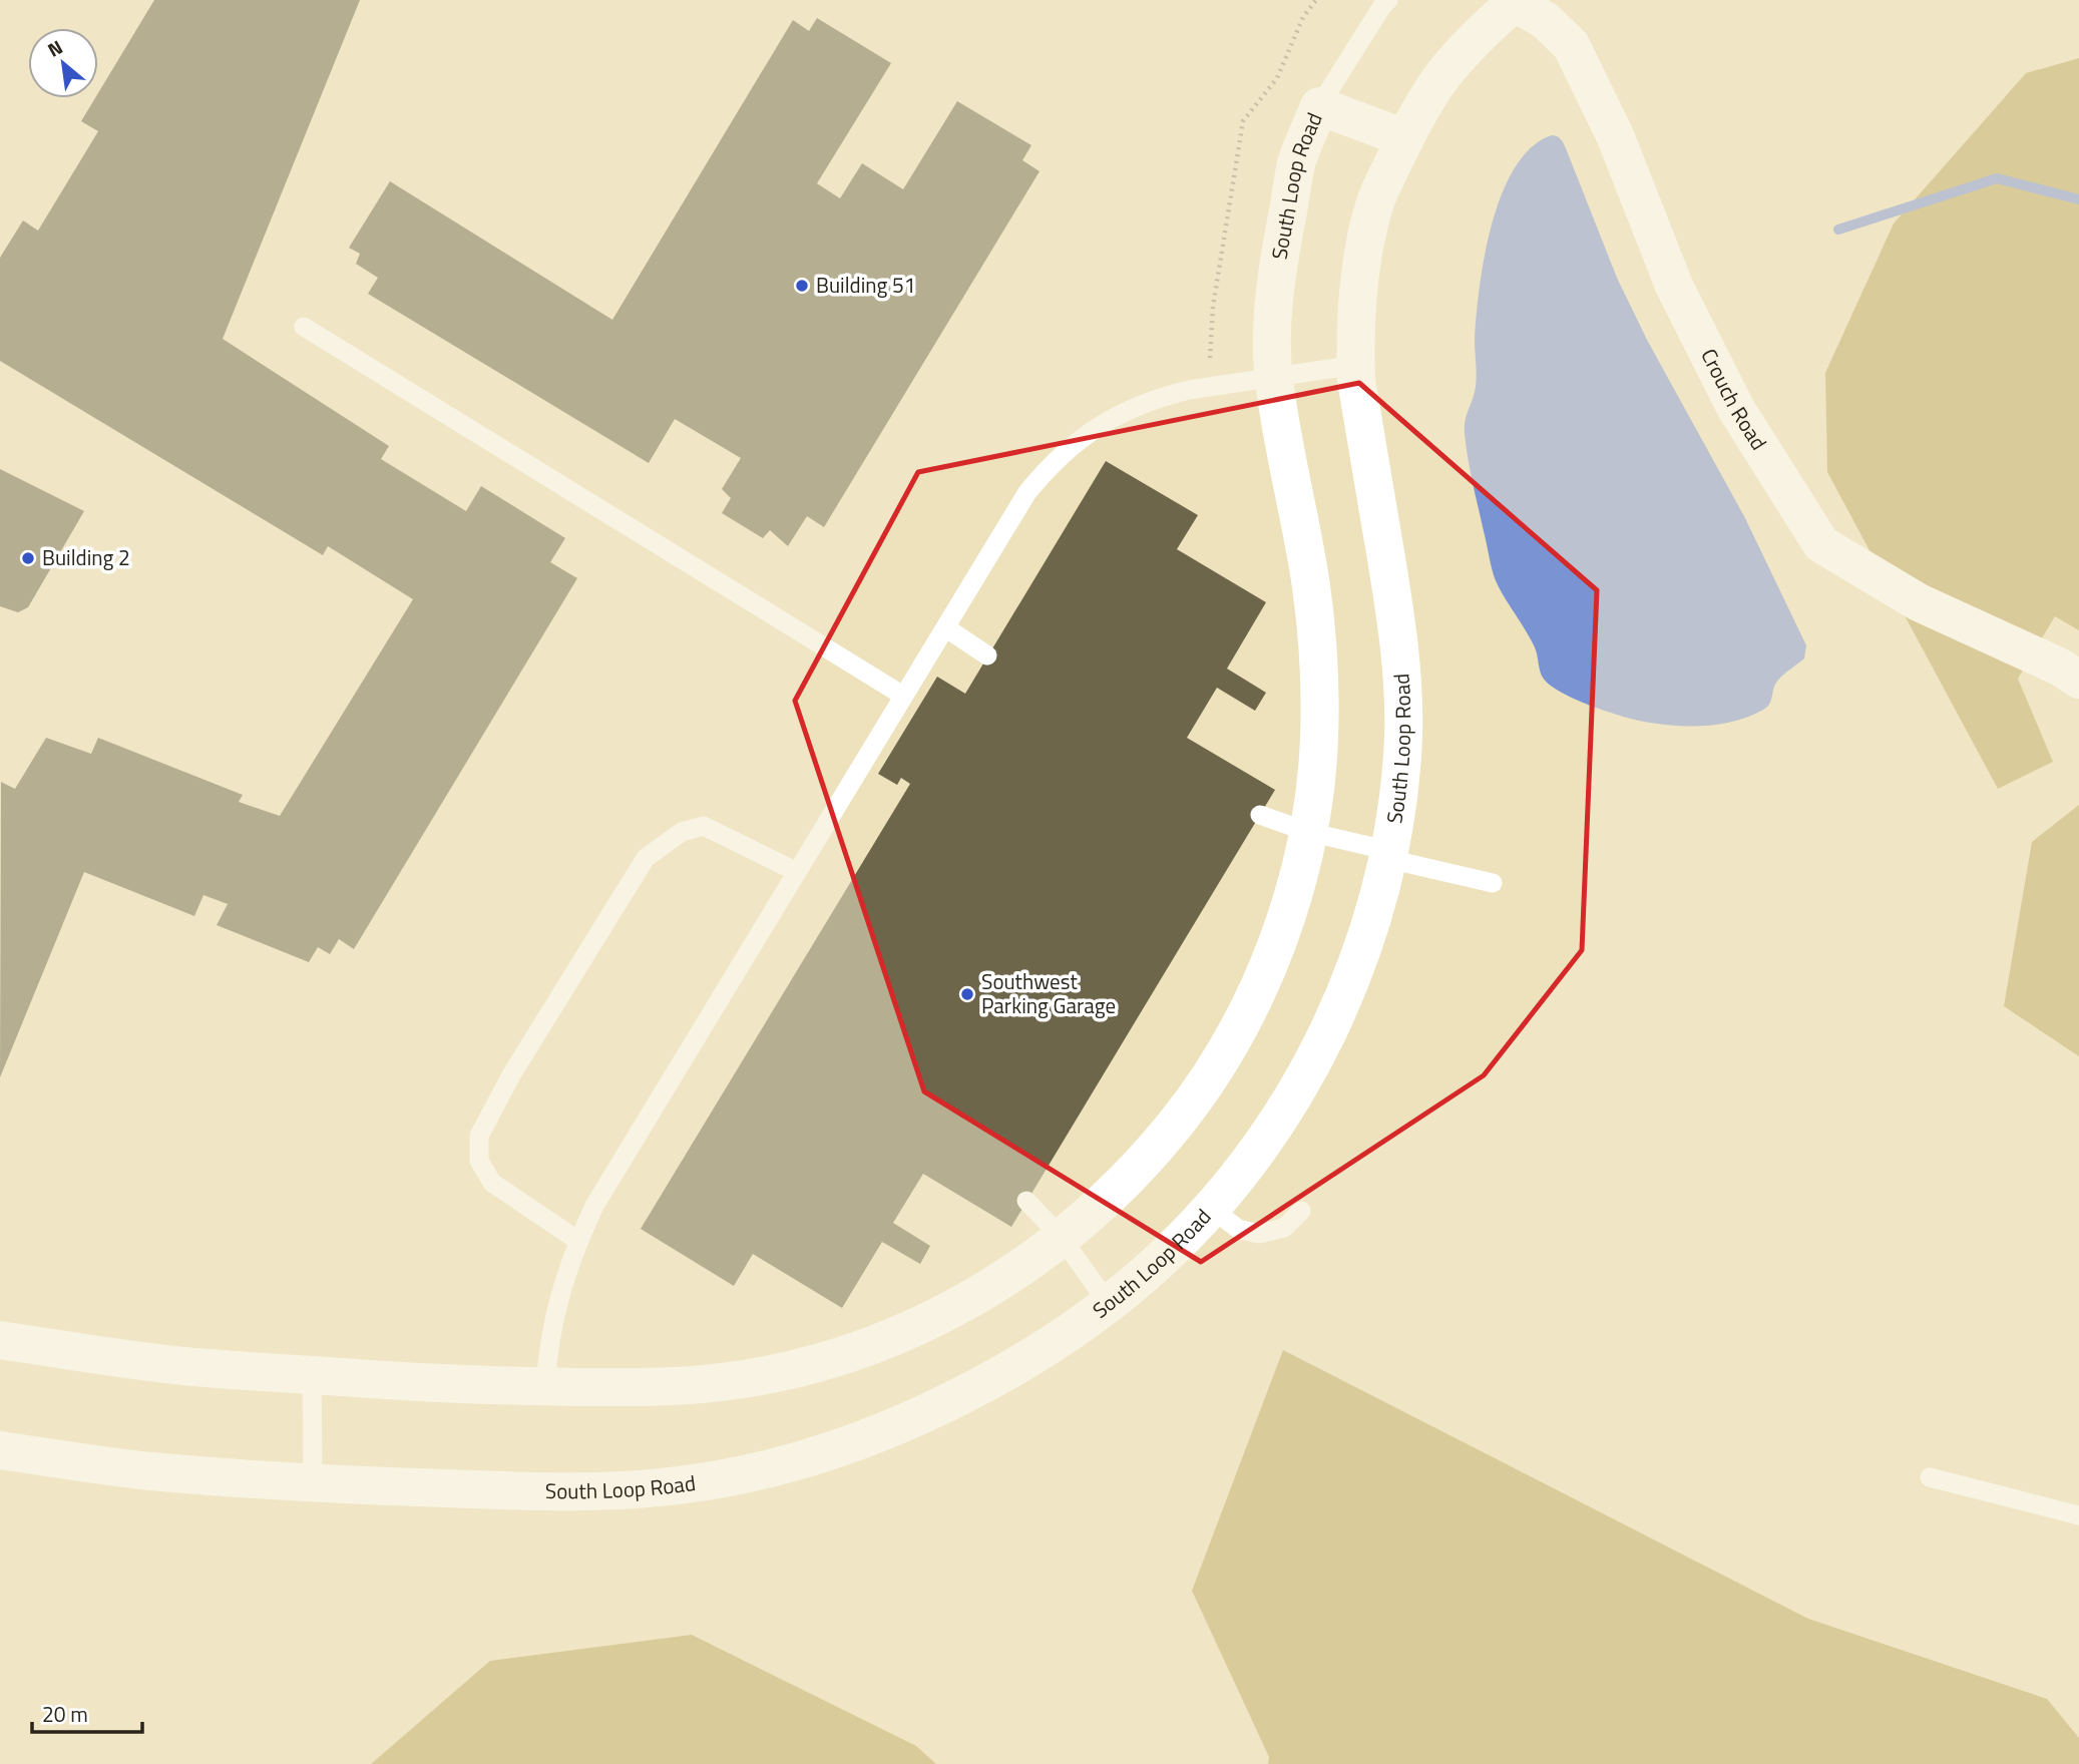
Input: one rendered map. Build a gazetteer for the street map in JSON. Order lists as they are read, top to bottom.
{
  "streets": {
    "street": ["South Loop Road", "Crouch Road"]
  },
  "crossings": [
    ["South Loop Road", "Crouch Road"]
  ],
  "places": ["Building 51", "Building 2", "Southwest Parking Garage"],
  "scale_bar": "20 m",
  "north": "top left"
}
